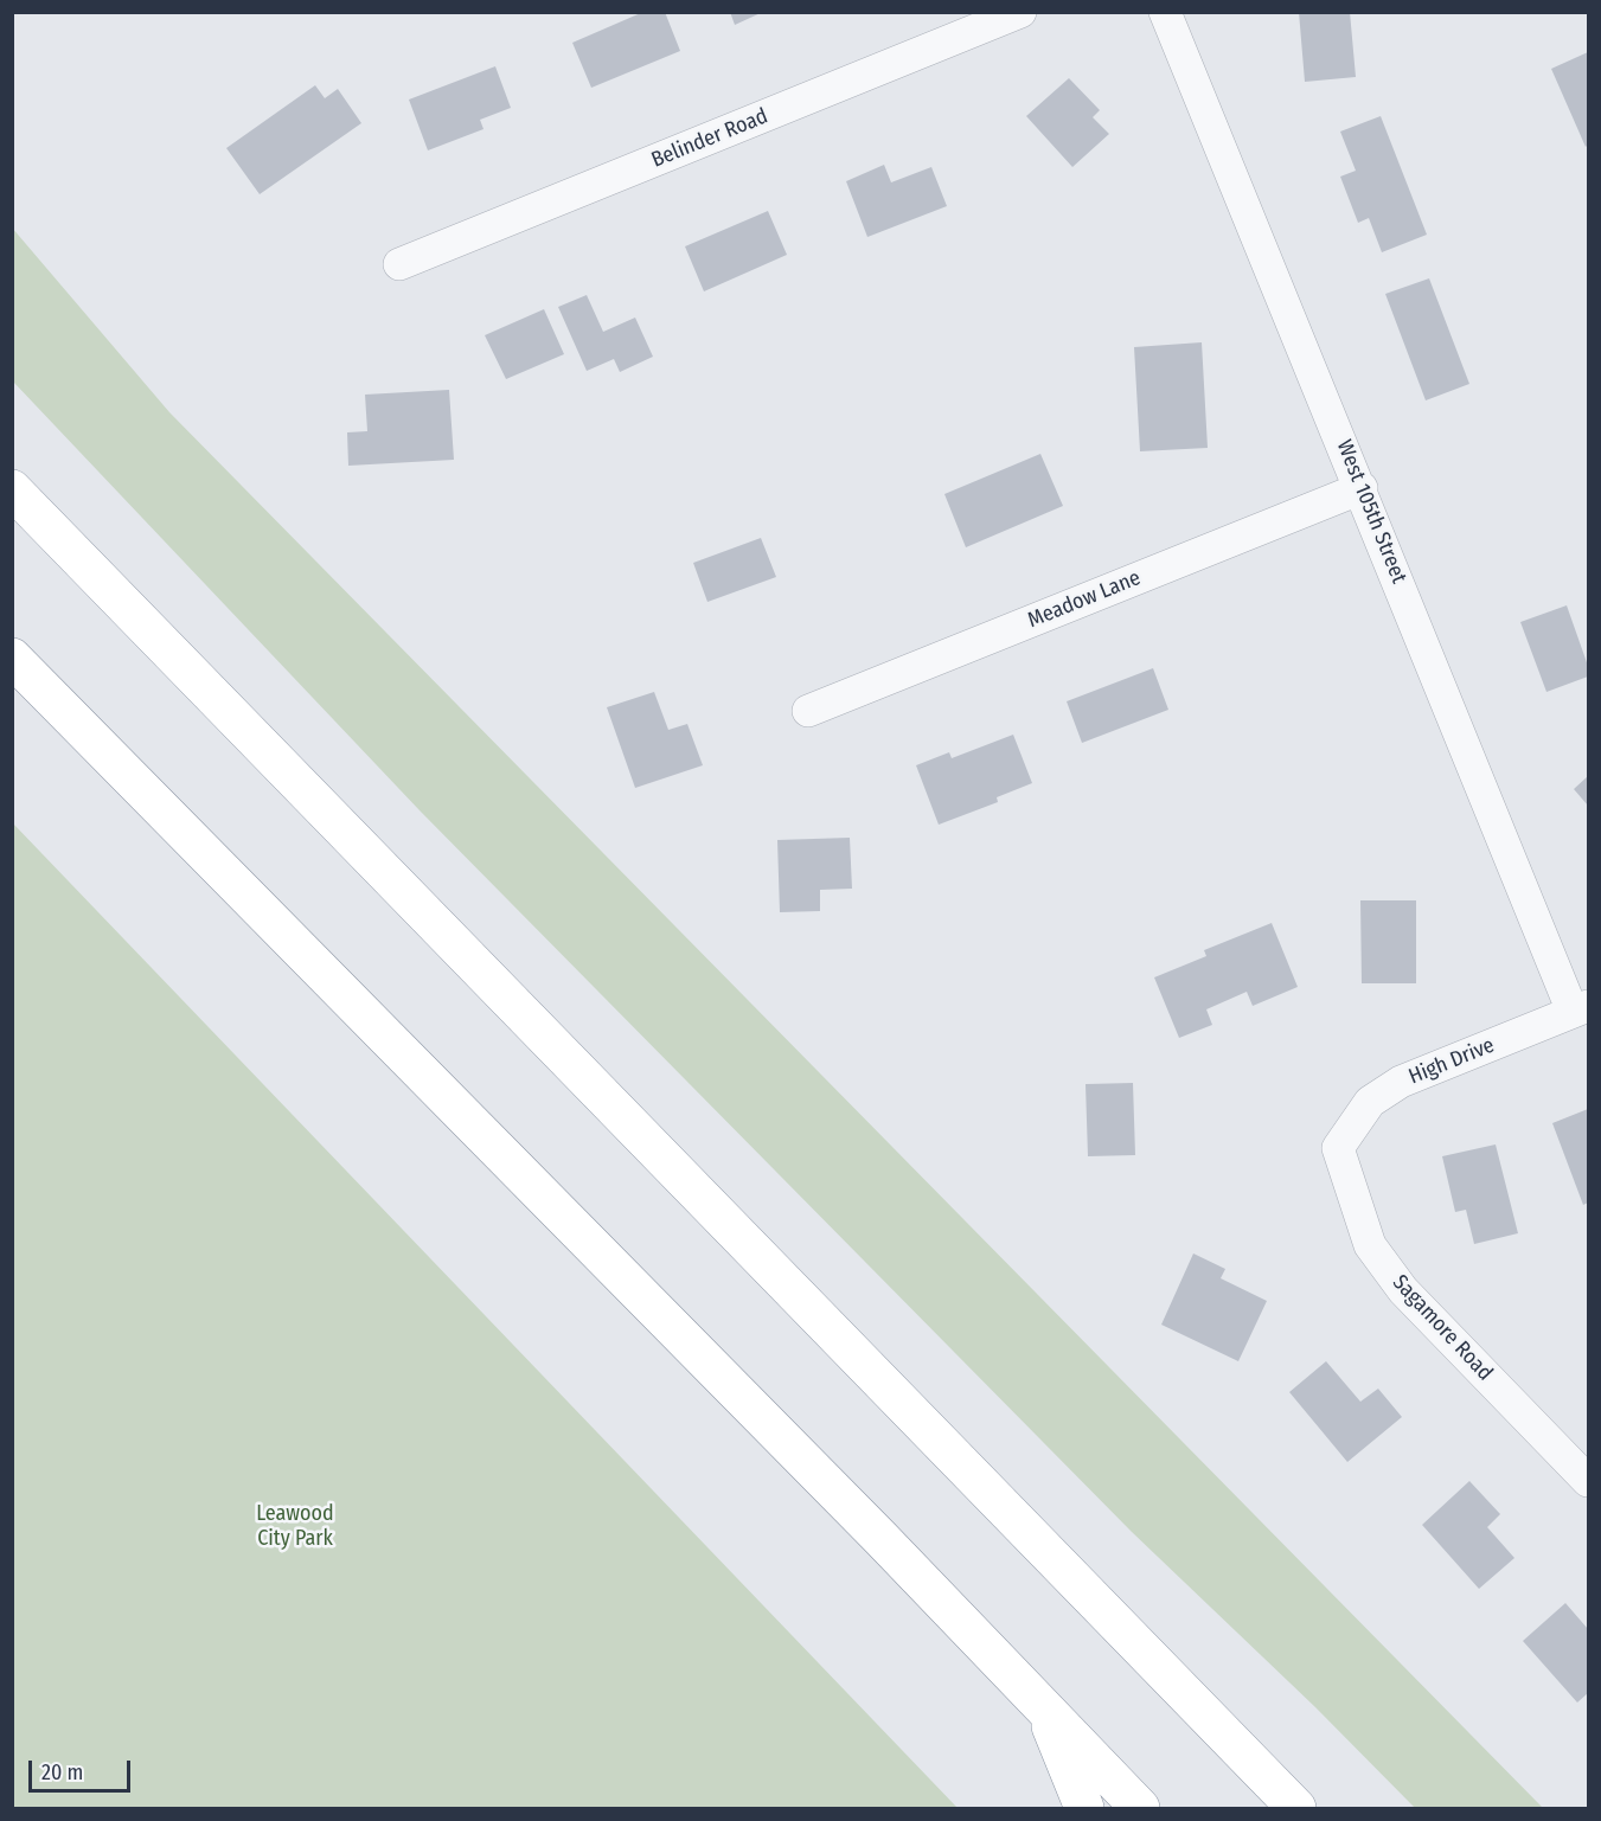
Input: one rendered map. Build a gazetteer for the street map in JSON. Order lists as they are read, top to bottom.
{
  "streets": {
    "street": [
      "Belinder Road",
      "West 105th Street",
      "Meadow Lane",
      "High Drive",
      "Sagamore Road"
    ]
  },
  "crossings": [
    ["West 105th Street", "Meadow Lane"],
    ["West 105th Street", "High Drive"],
    ["High Drive", "Sagamore Road"]
  ],
  "parks": ["Leawood City Park"],
  "scale_bar": "20 m"
}
